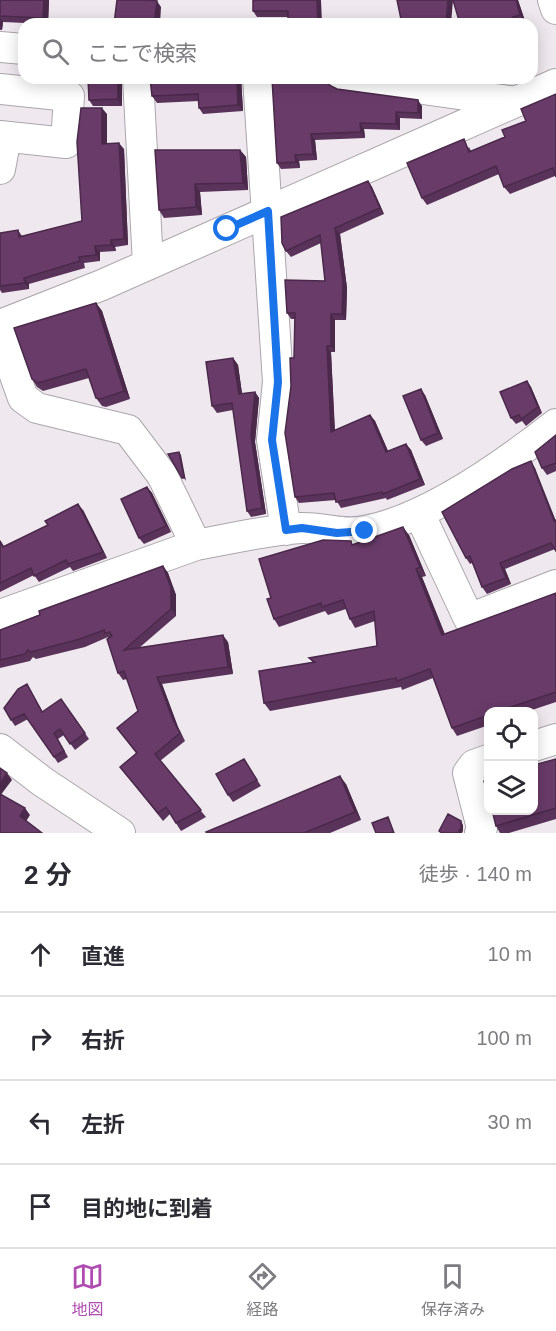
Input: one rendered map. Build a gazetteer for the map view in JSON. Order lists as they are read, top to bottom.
{
  "page": {
    "search": "ここで検索",
    "heading": ["2 分", "徒歩 · 140 m"],
    "list": [
      ["直進", "10 m"],
      ["右折", "100 m"],
      ["左折", "30 m"],
      "目的地に到着"
    ],
    "nav": ["地図", "経路", "保存済み"]
  }
}
